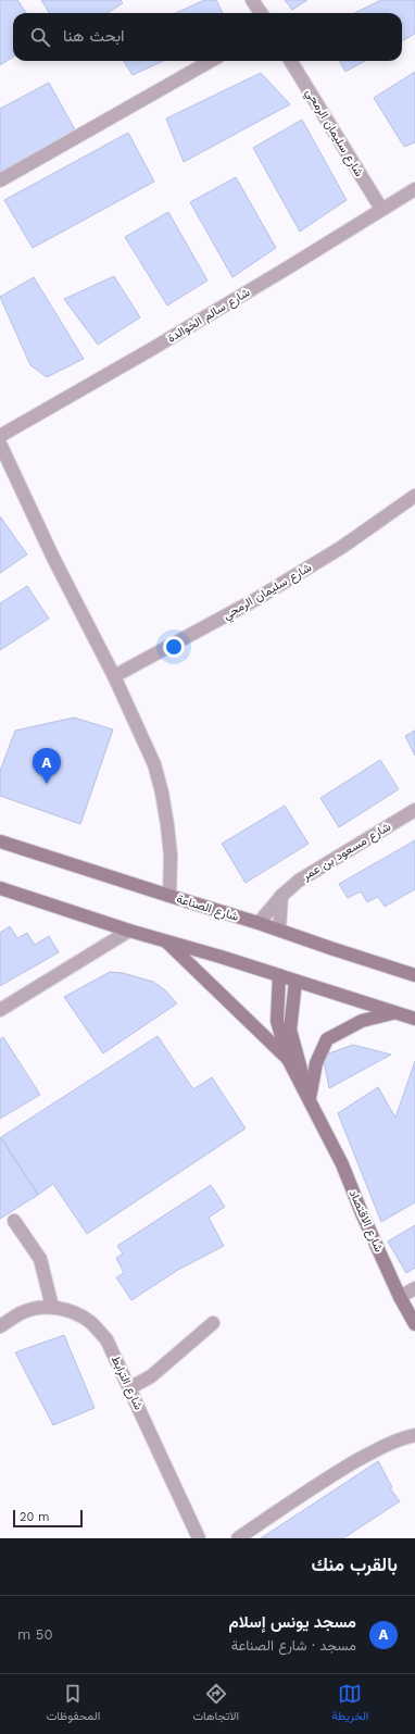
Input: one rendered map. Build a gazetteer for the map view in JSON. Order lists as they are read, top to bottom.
{
  "streets": {
    "main road": ["شارع الصناعة", "شارع الاقتصاد"],
    "street": [
      "شارع سليمان الرمحي",
      "شارع سالم الخوالدة",
      "شارع مسعود بن عمر",
      "شارع الترابط"
    ]
  },
  "crossings": [
    ["شارع سليمان الرمحي", "شارع سالم الخوالدة"],
    ["شارع مسعود بن عمر", "شارع الصناعة"]
  ],
  "scale_bar": "20 m",
  "page": {
    "search": "ابحث هنا",
    "pins": "A",
    "scale": "20 m",
    "heading": "بالقرب منك",
    "list": [
      {
        "mark": "A",
        "name": "مسجد يونس إسلام",
        "note": "مسجد · شارع الصناعة",
        "value": "50 m"
      }
    ],
    "nav": ["الخريطة", "الاتجاهات", "المحفوظات"]
  }
}
